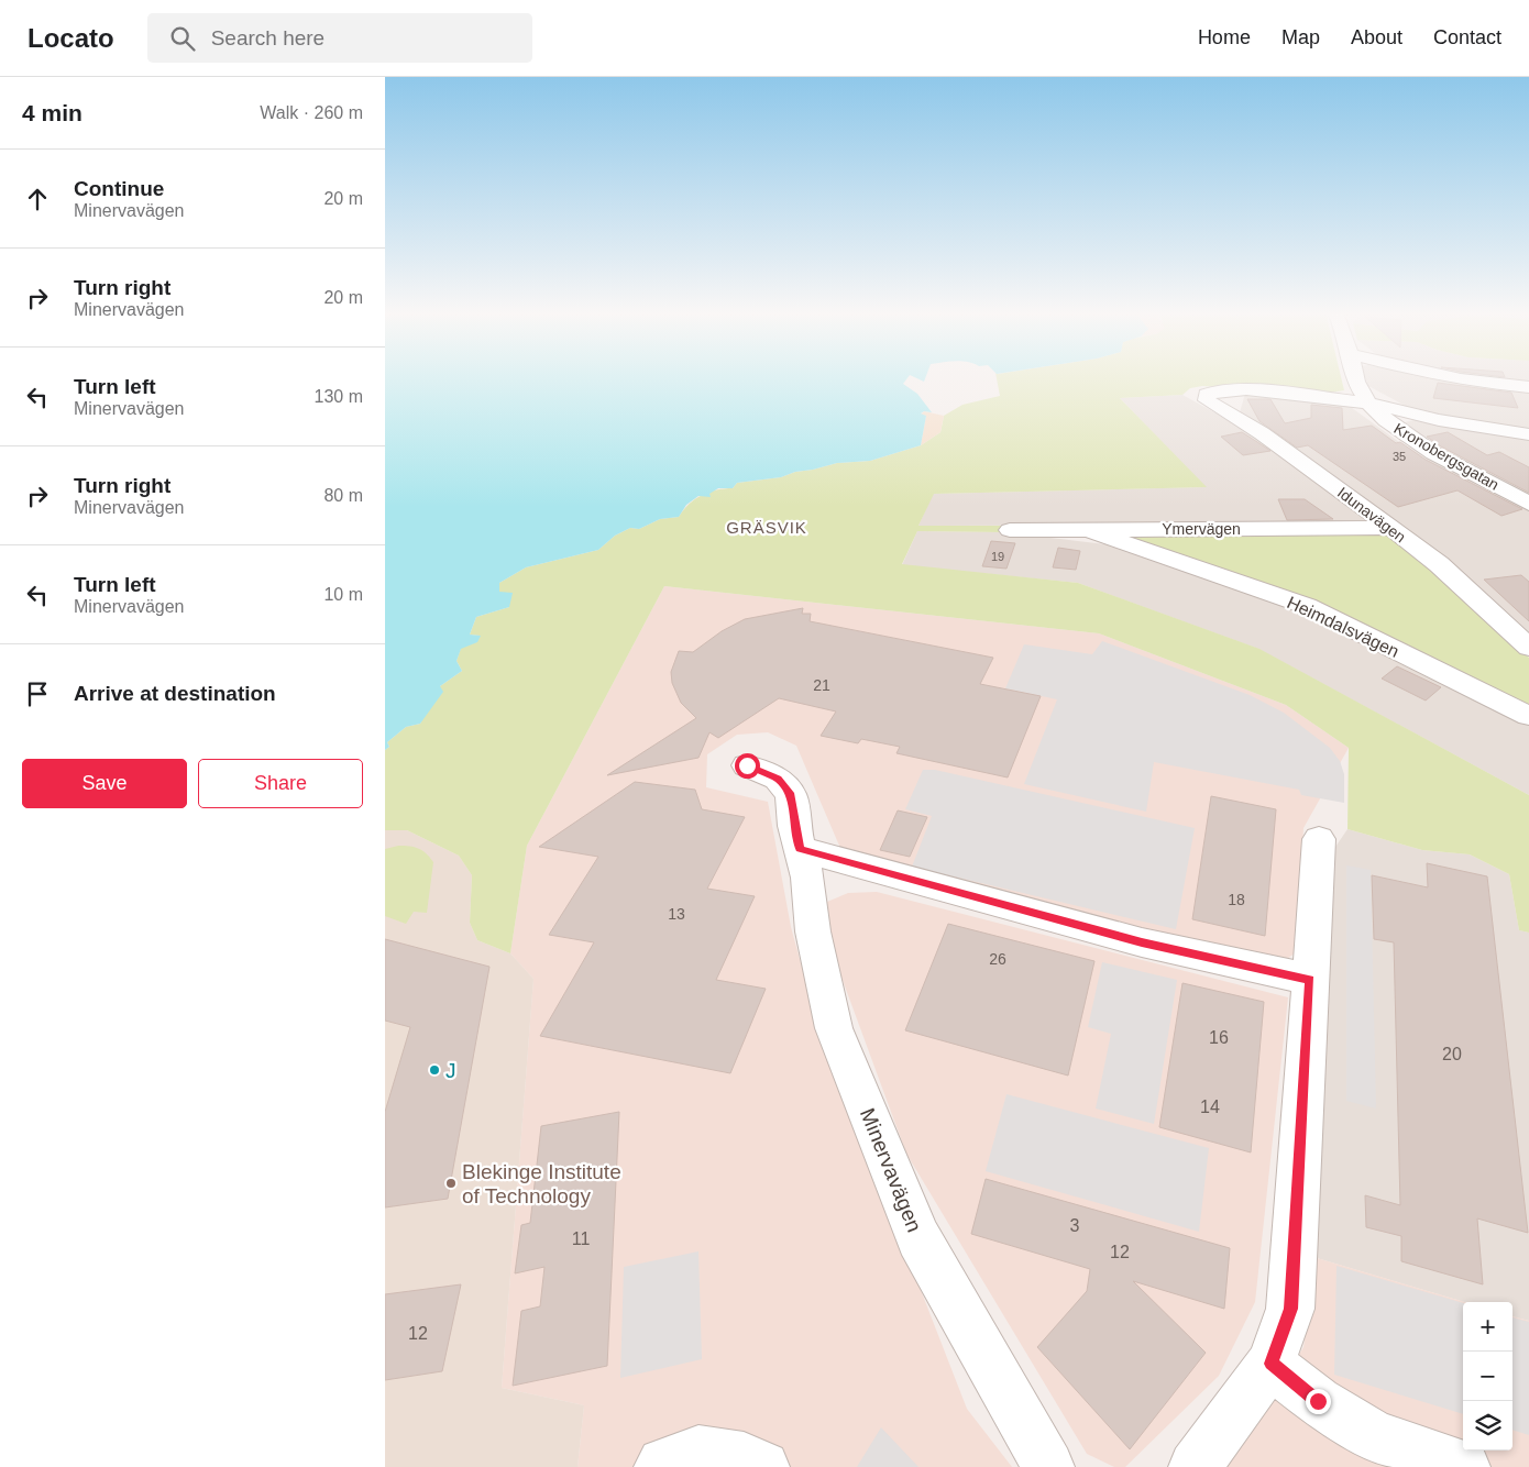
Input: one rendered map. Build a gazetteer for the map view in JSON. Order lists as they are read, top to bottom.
{
  "streets": {
    "street": [
      "Kronobergsgatan",
      "Idunavägen",
      "Ymervägen",
      "Heimdalsvägen",
      "Minervavägen"
    ]
  },
  "crossings": [
    ["Kronobergsgatan", "Idunavägen"],
    ["Idunavägen", "Ymervägen"],
    ["Ymervägen", "Heimdalsvägen"]
  ],
  "districts": ["GRÄSVIK"],
  "places": ["J", "Blekinge Institute of Technology"],
  "house_numbers": [
    "35",
    "19",
    "21",
    "18",
    "13",
    "26",
    "16",
    "20",
    "14",
    "3",
    "11",
    "12",
    "12"
  ],
  "page": {
    "header": "Locato",
    "search": "Search here",
    "nav": [
      "Home",
      "Map",
      "About",
      "Contact"
    ],
    "heading": ["4 min", "Walk · 260 m"],
    "list": [
      ["Continue", "Minervavägen", "20 m"],
      ["Turn right", "Minervavägen", "20 m"],
      ["Turn left", "Minervavägen", "130 m"],
      ["Turn right", "Minervavägen", "80 m"],
      ["Turn left", "Minervavägen", "10 m"],
      "Arrive at destination"
    ],
    "buttons": ["Save", "Share"],
    "map_buttons": ["+", "−"]
  }
}
